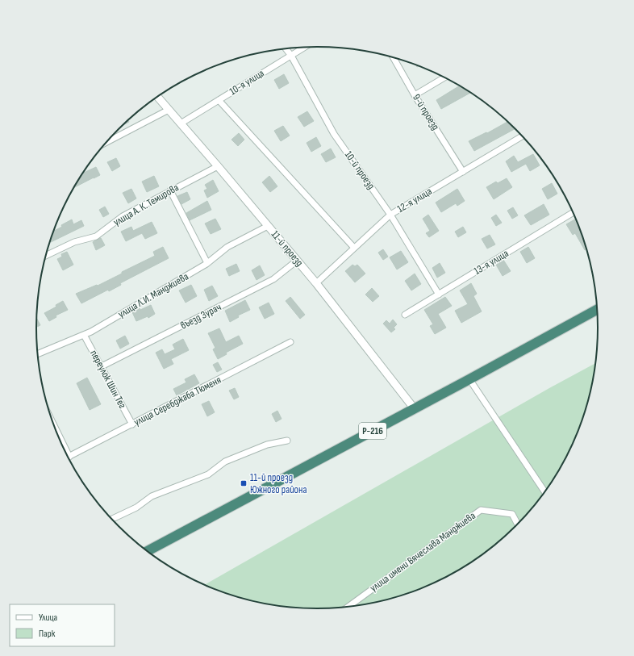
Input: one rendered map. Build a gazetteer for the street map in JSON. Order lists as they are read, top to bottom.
{
  "streets": {
    "highway": ["Р-216"],
    "street": [
      "10-я улица",
      "9-й проезд",
      "10-й проезд",
      "12-я улица",
      "улица А. К. Темирова",
      "11-й проезд",
      "13-я улица",
      "улица Л.И. Манджиева",
      "въезд Зурач",
      "переулок Шин Тег",
      "улица Серебджаба Тюменя",
      "улица имени Вячеслава Манджиева"
    ]
  },
  "crossings": [
    ["10-я улица", "10-й проезд"],
    ["10-я улица", "11-й проезд"],
    ["9-й проезд", "12-я улица"],
    ["10-й проезд", "12-я улица"],
    ["10-й проезд", "13-я улица"],
    ["12-я улица", "11-й проезд"],
    ["улица А. К. Темирова", "11-й проезд"],
    ["11-й проезд", "улица Л.И. Манджиева"],
    ["11-й проезд", "въезд Зурач"],
    ["11-й проезд", "Р-216"],
    ["улица Л.И. Манджиева", "переулок Шин Тег"],
    ["въезд Зурач", "переулок Шин Тег"],
    ["переулок Шин Тег", "улица Серебджаба Тюменя"]
  ],
  "places": {
    "transit": ["11-й проезд Южного района"]
  },
  "legend": ["Улица", "Парк"]
}
